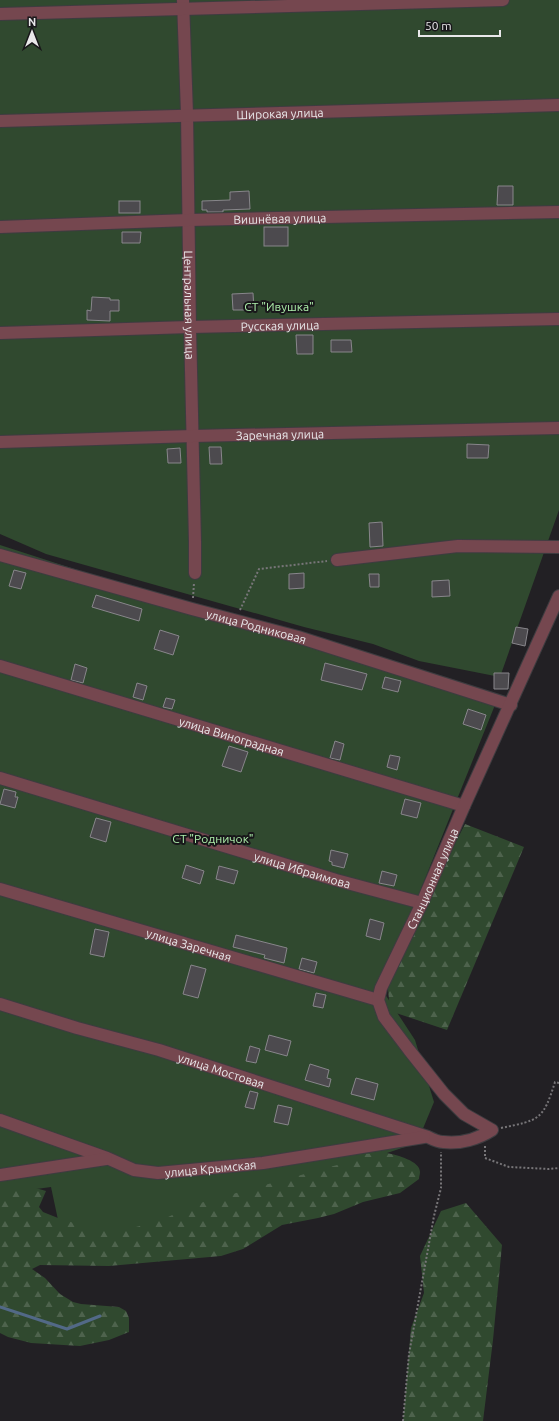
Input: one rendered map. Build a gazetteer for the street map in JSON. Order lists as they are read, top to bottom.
{
  "streets": {
    "street": [
      "Широкая улица",
      "Вишнёвая улица",
      "Центральная улица",
      "Русская улица",
      "Заречная улица",
      "улица Родниковая",
      "улица Виноградная",
      "улица Ибраимова",
      "Станционная улица",
      "улица Заречная",
      "улица Мостовая",
      "улица Крымская"
    ]
  },
  "crossings": [
    ["Широкая улица", "Центральная улица"],
    ["Вишнёвая улица", "Центральная улица"],
    ["Центральная улица", "Русская улица"],
    ["Центральная улица", "Заречная улица"],
    ["улица Родниковая", "Станционная улица"],
    ["улица Виноградная", "Станционная улица"],
    ["улица Ибраимова", "Станционная улица"],
    ["Станционная улица", "улица Заречная"],
    ["улица Мостовая", "улица Крымская"]
  ],
  "parks": ["СТ \"Ивушка\"", "СТ \"Родничок\""],
  "scale_bar": "50 m",
  "north": "top"
}
